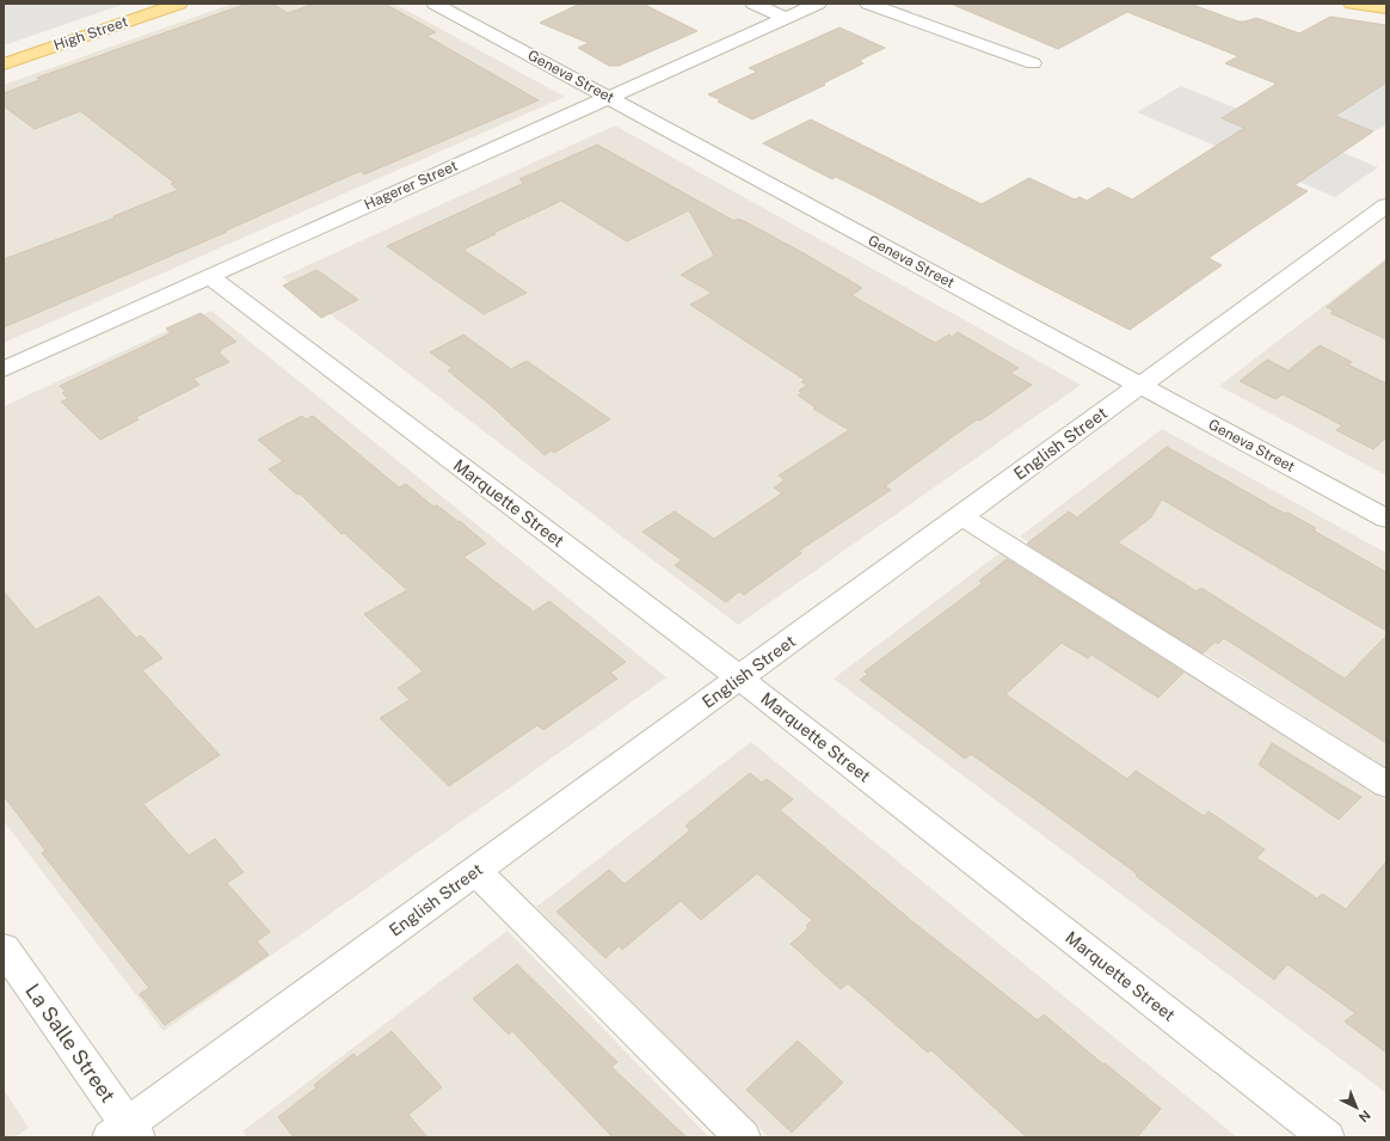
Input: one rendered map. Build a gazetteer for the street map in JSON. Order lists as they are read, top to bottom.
{
  "streets": {
    "main road": ["High Street"],
    "street": [
      "Geneva Street",
      "Hagerer Street",
      "English Street",
      "Marquette Street",
      "La Salle Street"
    ]
  },
  "crossings": [
    ["Geneva Street", "Hagerer Street"],
    ["Geneva Street", "English Street"],
    ["Hagerer Street", "Marquette Street"],
    ["English Street", "Marquette Street"],
    ["English Street", "La Salle Street"]
  ],
  "north": "bottom right"
}
